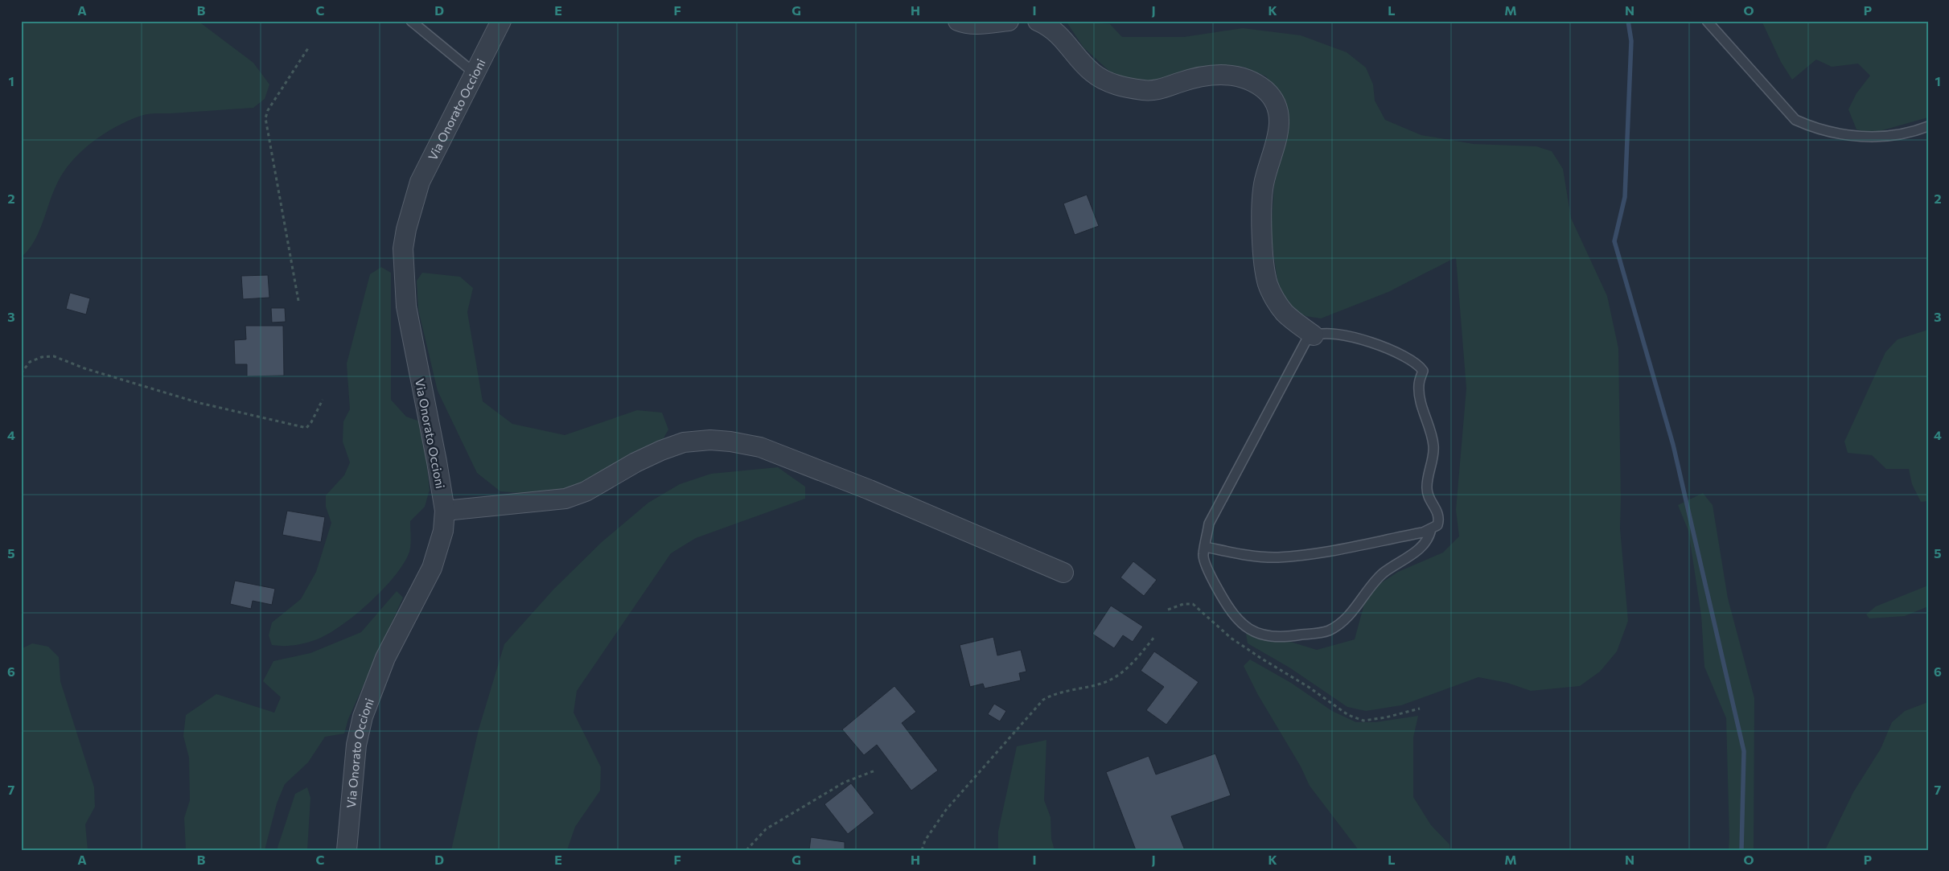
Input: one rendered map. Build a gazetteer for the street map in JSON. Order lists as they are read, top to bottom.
{
  "streets": {
    "street": ["Via Onorato Occioni"]
  },
  "grid": {
    "columns": [
      "A",
      "B",
      "C",
      "D",
      "E",
      "F",
      "G",
      "H",
      "I",
      "J",
      "K",
      "L",
      "M",
      "N",
      "O",
      "P"
    ],
    "rows": [
      "1",
      "2",
      "3",
      "4",
      "5",
      "6",
      "7"
    ]
  }
}
